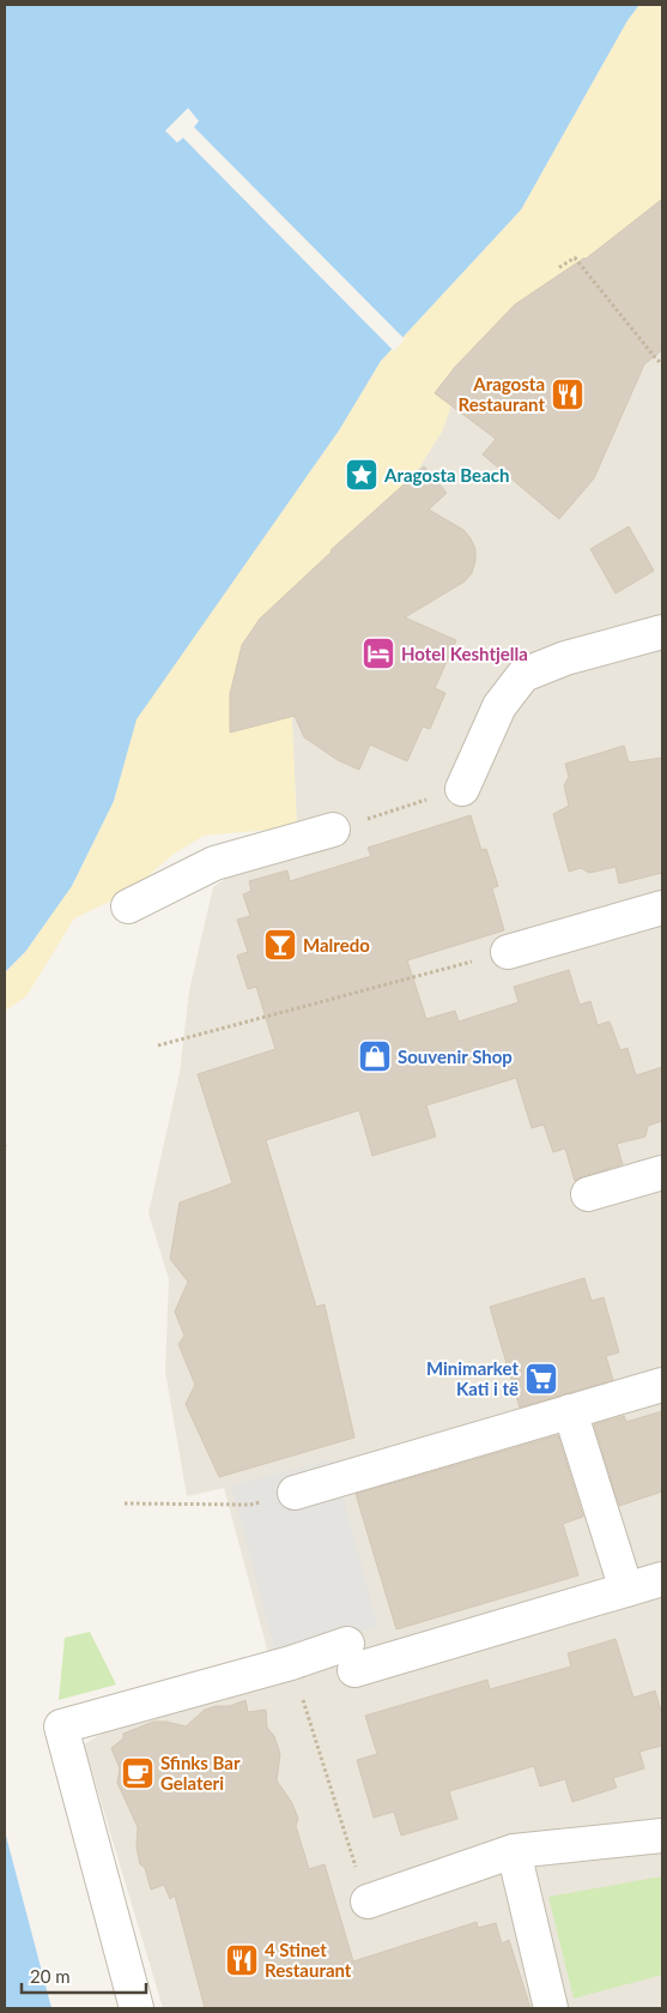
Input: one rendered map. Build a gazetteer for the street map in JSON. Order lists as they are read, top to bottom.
{
  "places": {
    "restaurant": ["Aragosta Restaurant", "4 Stinet Restaurant"],
    "place": ["Aragosta Beach"],
    "hotel": ["Hotel Keshtjella"],
    "bar": ["Malredo"],
    "shop": ["Souvenir Shop"],
    "supermarket": ["Minimarket Kati i të"],
    "cafe": ["Sfinks Bar Gelateri"]
  },
  "scale_bar": "20 m"
}
